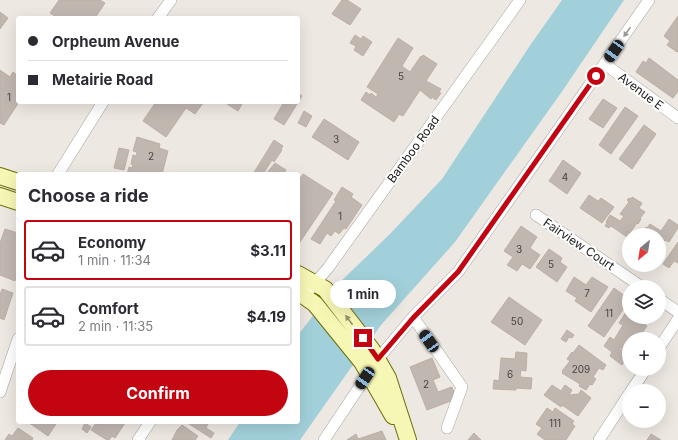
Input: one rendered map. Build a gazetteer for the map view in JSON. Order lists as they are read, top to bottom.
{
  "streets": {
    "street": ["Avenue E", "Bamboo Road", "Fairview Court"]
  },
  "house_numbers": [
    "5",
    "1",
    "3",
    "2",
    "4",
    "1",
    "3",
    "5",
    "7",
    "11",
    "50",
    "209",
    "6",
    "2",
    "111"
  ],
  "north": "bottom left",
  "page": {
    "banner": ["Orpheum Avenue", "Metairie Road"],
    "heading": "Choose a ride",
    "list": [
      {
        "name": "Economy",
        "note": "1 min · 11:34",
        "value": "$3.11"
      },
      {
        "name": "Comfort",
        "note": "2 min · 11:35",
        "value": "$4.19"
      }
    ],
    "map_buttons": ["+", "−"],
    "bubble": "1 min",
    "buttons": "Confirm"
  }
}
